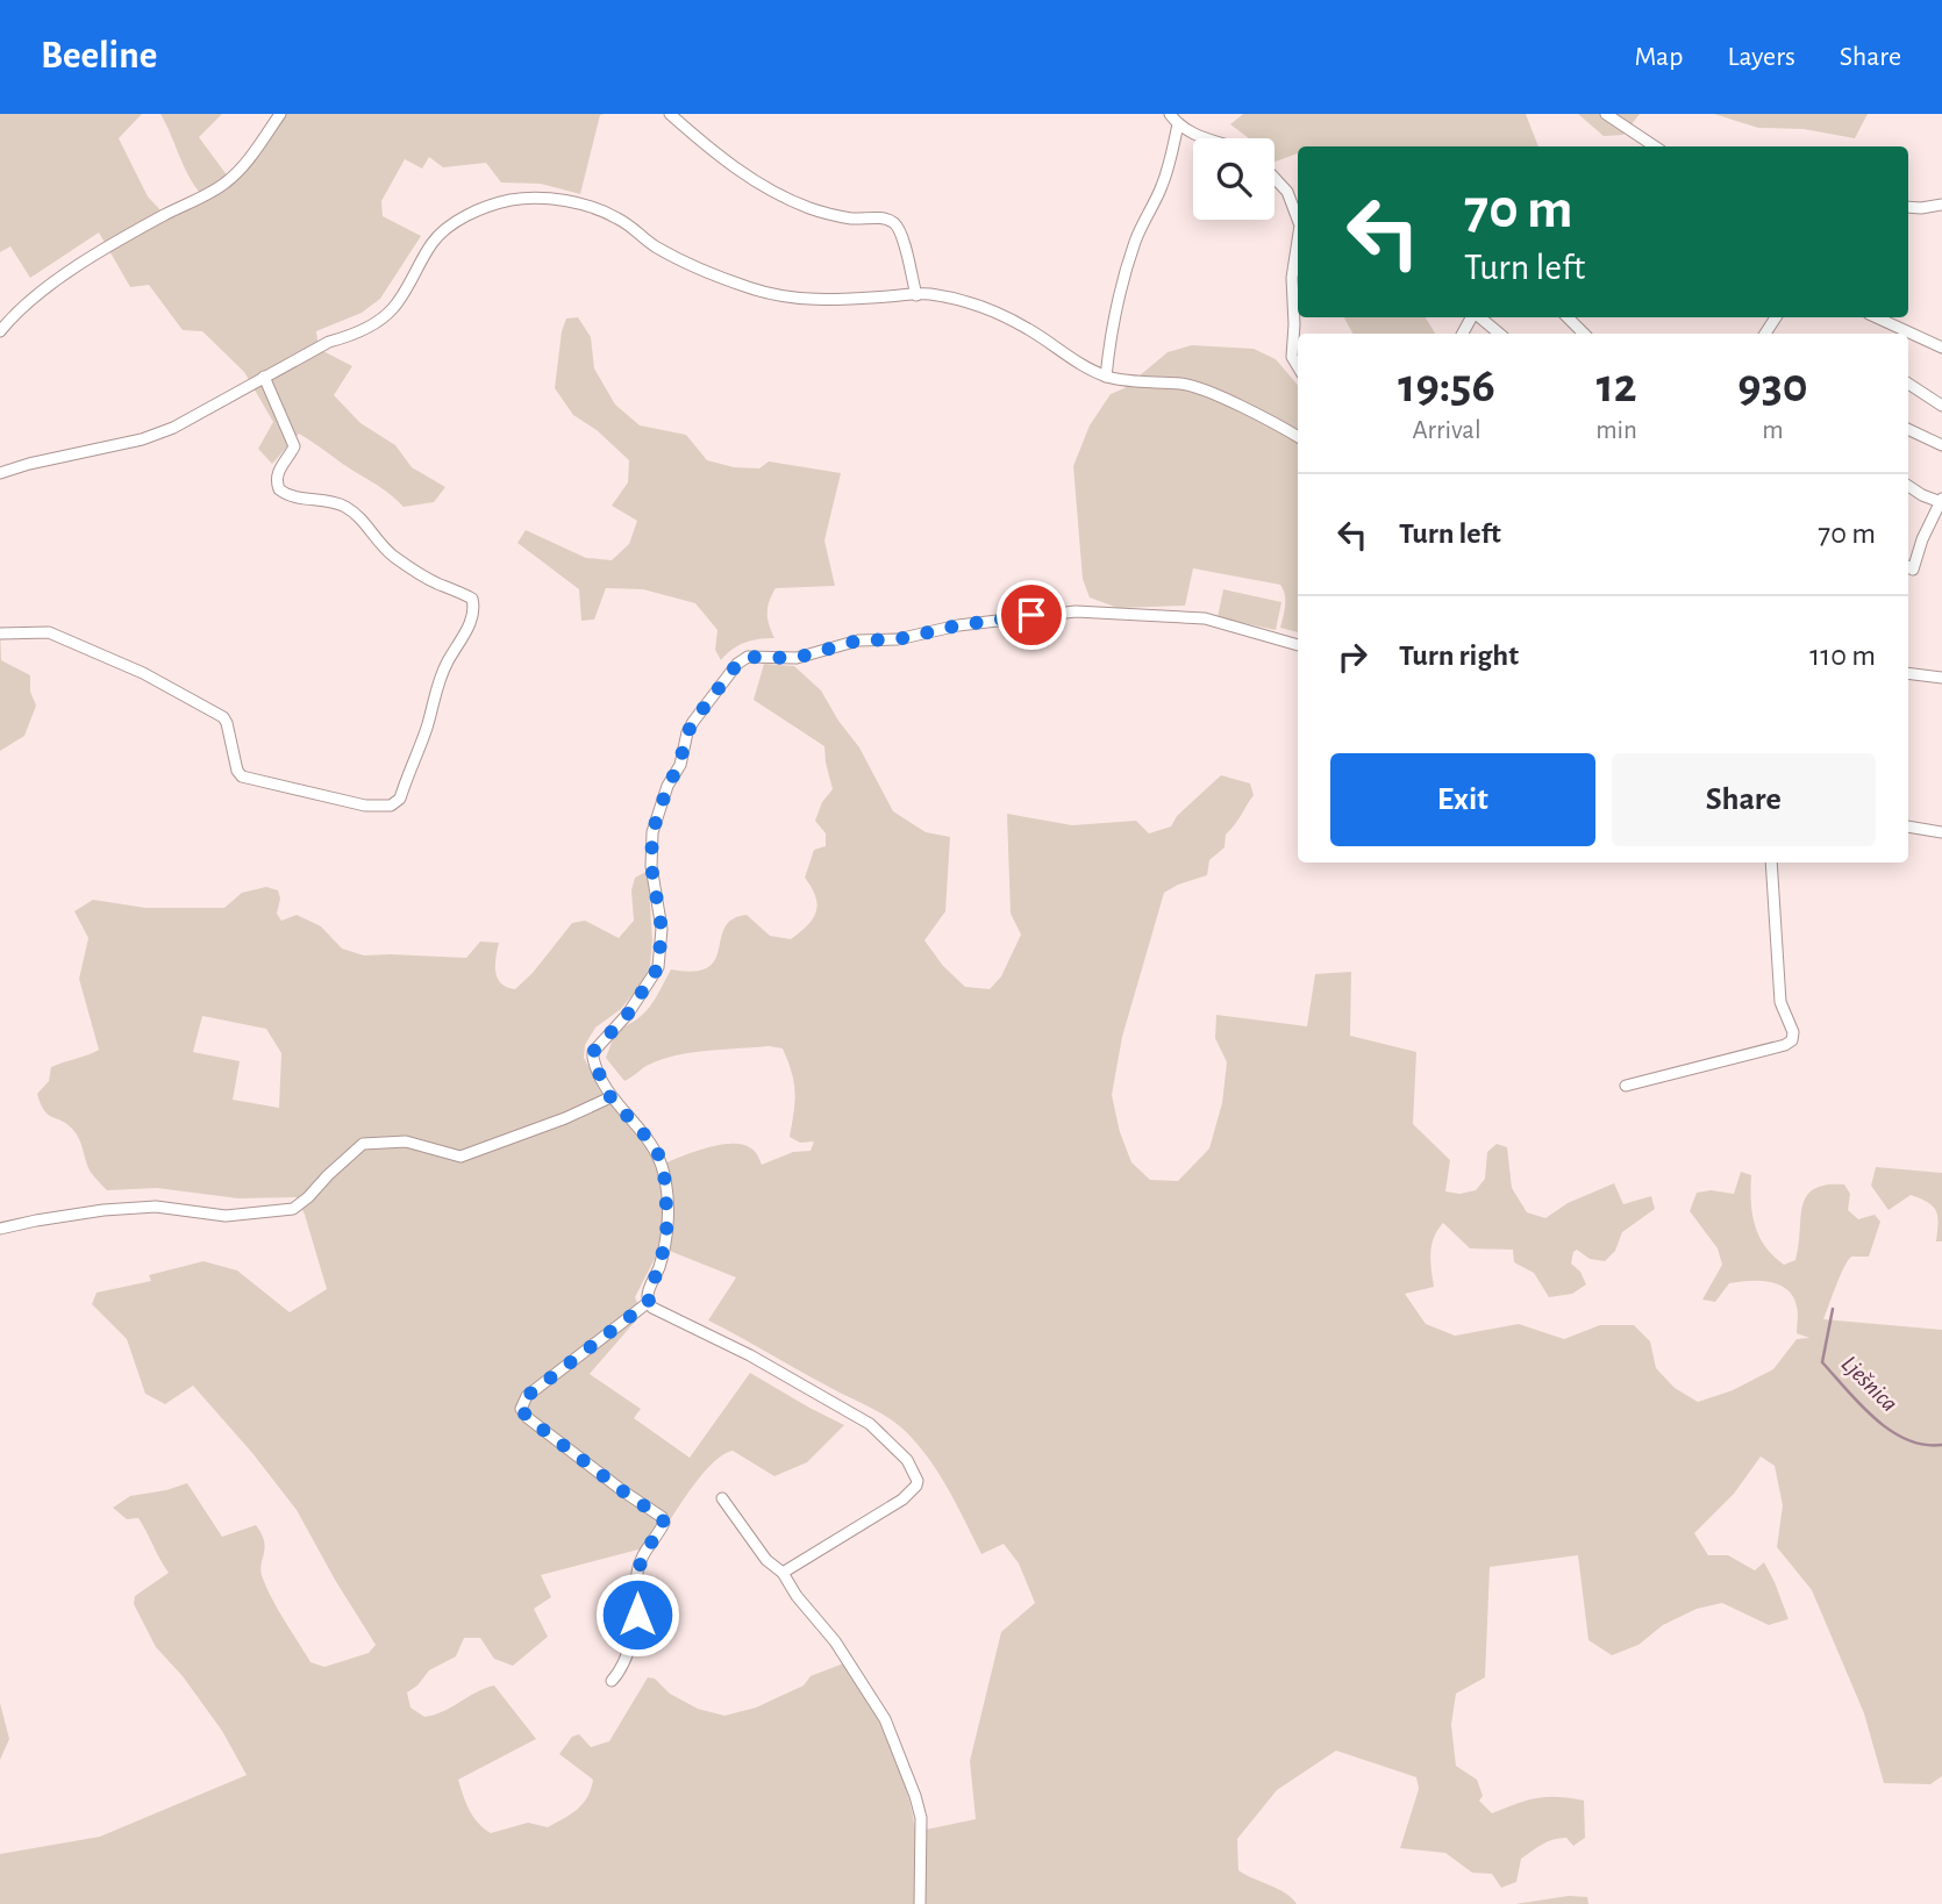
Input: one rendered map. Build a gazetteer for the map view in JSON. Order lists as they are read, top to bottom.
{
  "water": ["Lješnica"],
  "page": {
    "header": "Beeline",
    "nav": ["Map", "Layers", "Share"],
    "turn": ["70 m", "Turn left"],
    "eta": [
      "19:56",
      "Arrival",
      "12",
      "min",
      "930",
      "m"
    ],
    "list": [
      {
        "name": "Turn left",
        "value": "70 m"
      },
      {
        "name": "Turn right",
        "value": "110 m"
      }
    ],
    "buttons": ["Exit", "Share"]
  }
}
